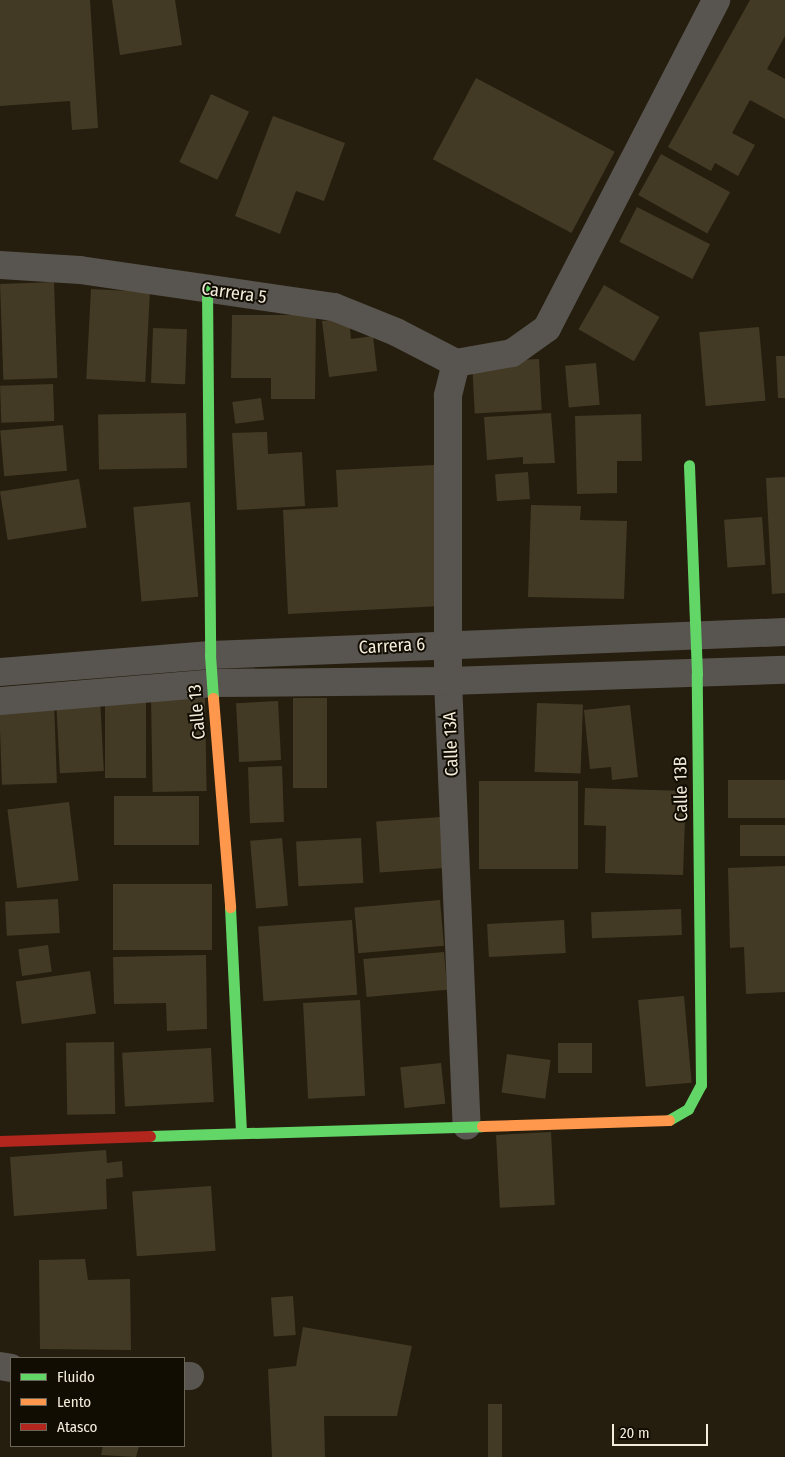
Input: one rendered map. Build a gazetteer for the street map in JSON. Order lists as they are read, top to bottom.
{
  "streets": {
    "street": [
      "Carrera 5",
      "Carrera 6",
      "Calle 13",
      "Calle 13A",
      "Calle 13B"
    ]
  },
  "crossings": [
    ["Carrera 5", "Calle 13"],
    ["Carrera 5", "Calle 13A"],
    ["Carrera 6", "Calle 13"],
    ["Carrera 6", "Calle 13A"],
    ["Carrera 6", "Calle 13B"],
    ["Calle 13A", "Calle 13B"]
  ],
  "legend": ["Fluido", "Lento", "Atasco"],
  "scale_bar": "20 m"
}
